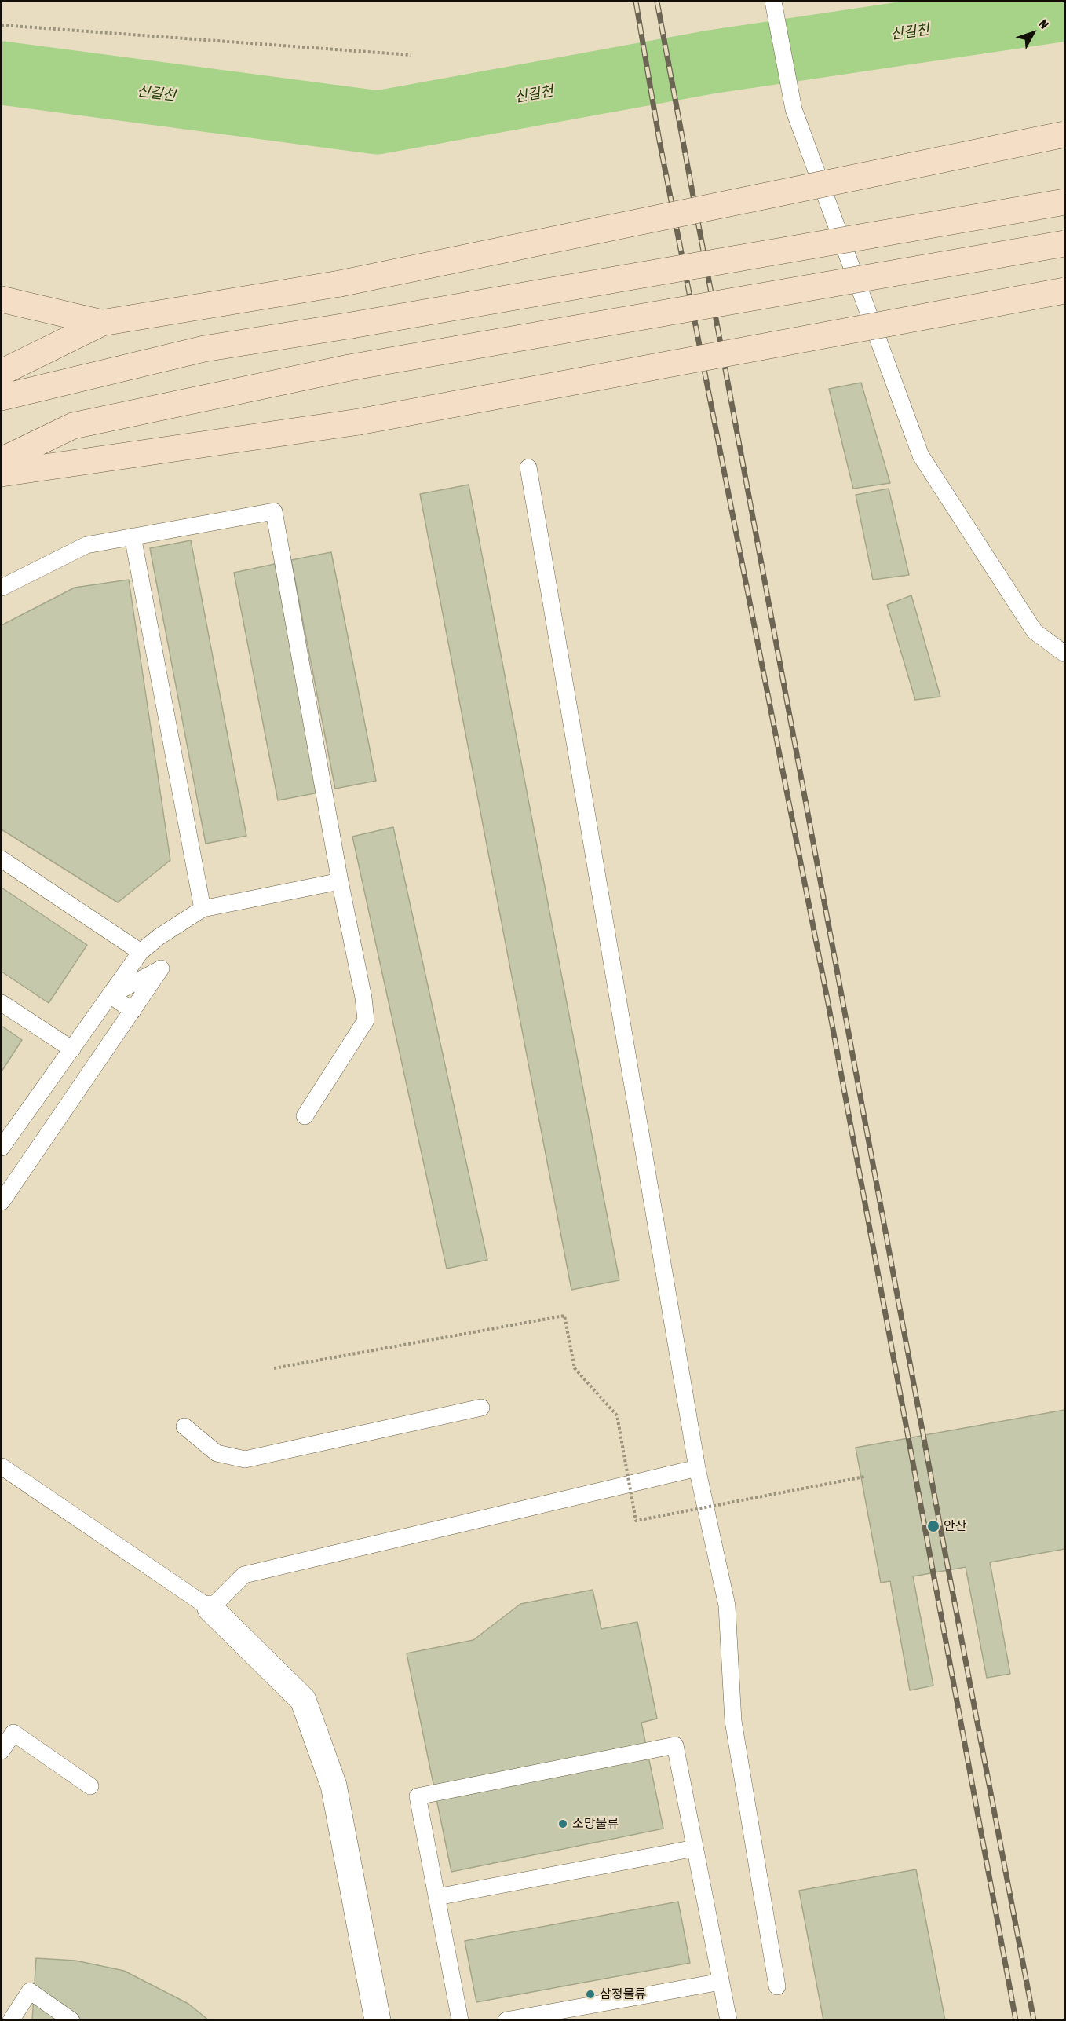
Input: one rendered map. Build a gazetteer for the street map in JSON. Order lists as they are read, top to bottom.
{
  "water": ["신길천"],
  "places": ["안산", "소망물류", "삼정물류"],
  "north": "top right"
}
